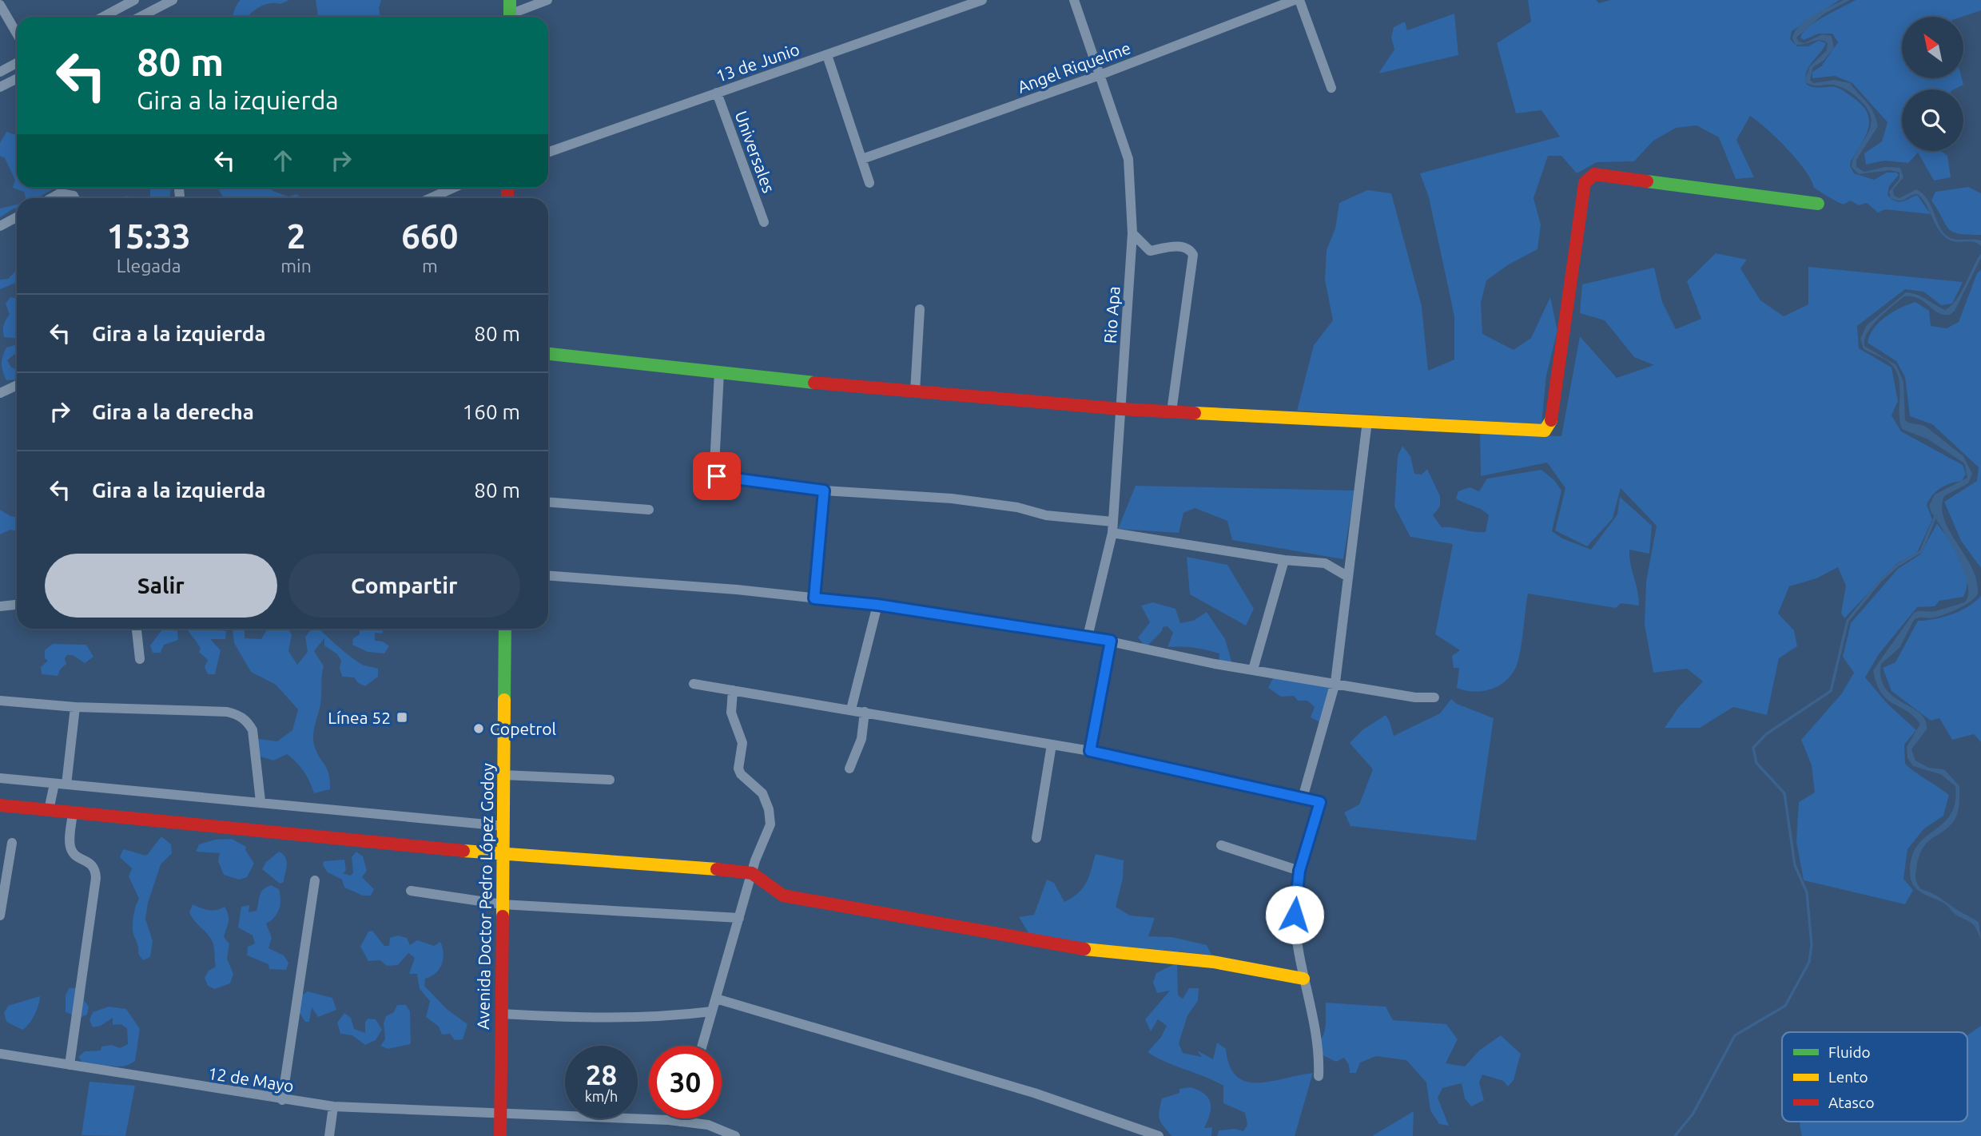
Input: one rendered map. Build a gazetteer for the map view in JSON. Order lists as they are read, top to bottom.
{
  "streets": {
    "street": [
      "13 de Junio",
      "Angel Riquelme",
      "Universales",
      "Rio Apa",
      "Avenida Doctor Pedro López Godoy",
      "12 de Mayo"
    ]
  },
  "crossings": [
    ["13 de Junio", "Universales"],
    ["Angel Riquelme", "Rio Apa"],
    ["Avenida Doctor Pedro López Godoy", "12 de Mayo"]
  ],
  "places": {
    "transit": ["Línea 52"],
    "other": ["Copetrol"]
  },
  "legend": ["Fluido", "Lento", "Atasco"],
  "north": "top left",
  "page": {
    "turn": ["80 m", "Gira a la izquierda"],
    "eta": [
      "15:33",
      "Llegada",
      "2",
      "min",
      "660",
      "m"
    ],
    "list": [
      {
        "name": "Gira a la izquierda",
        "value": "80 m"
      },
      {
        "name": "Gira a la derecha",
        "value": "160 m"
      },
      {
        "name": "Gira a la izquierda",
        "value": "80 m"
      }
    ],
    "buttons": ["Salir", "Compartir"],
    "speed": "28 km/h",
    "limit": "30"
  }
}
